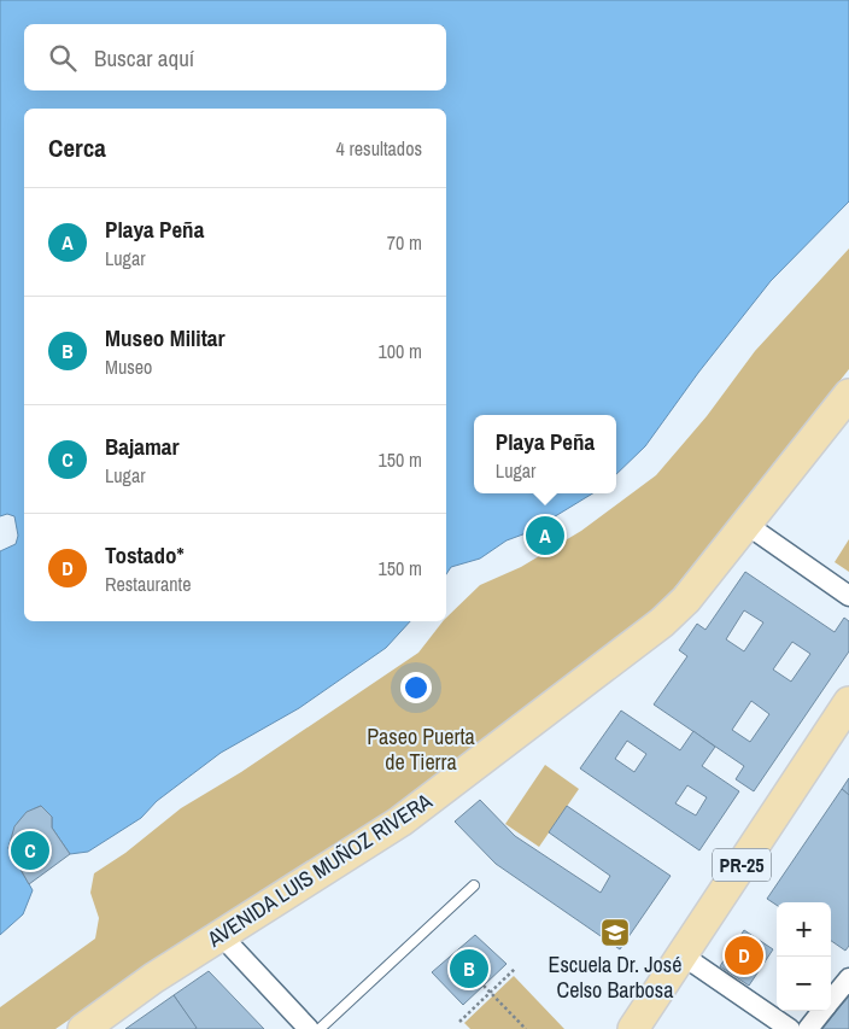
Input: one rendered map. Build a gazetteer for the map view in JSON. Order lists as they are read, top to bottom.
{
  "streets": {
    "main road": ["PR-25", "AVENIDA LUIS MUÑOZ RIVERA"]
  },
  "parks": ["Paseo Puerta de Tierra"],
  "places": {
    "school or university": ["Escuela Dr. José Celso Barbosa"]
  },
  "page": {
    "search": "Buscar aquí",
    "heading": ["Cerca", "4 resultados"],
    "list": [
      {
        "mark": "A",
        "name": "Playa Peña",
        "note": "Lugar",
        "value": "70 m"
      },
      {
        "mark": "B",
        "name": "Museo Militar",
        "note": "Museo",
        "value": "100 m"
      },
      {
        "mark": "C",
        "name": "Bajamar",
        "note": "Lugar",
        "value": "150 m"
      },
      {
        "mark": "D",
        "name": "Tostado*",
        "note": "Restaurante",
        "value": "150 m"
      }
    ],
    "popup": ["Playa Peña", "Lugar"],
    "pins": [
      "A",
      "C",
      "D",
      "B"
    ],
    "map_buttons": ["+", "−"]
  }
}
